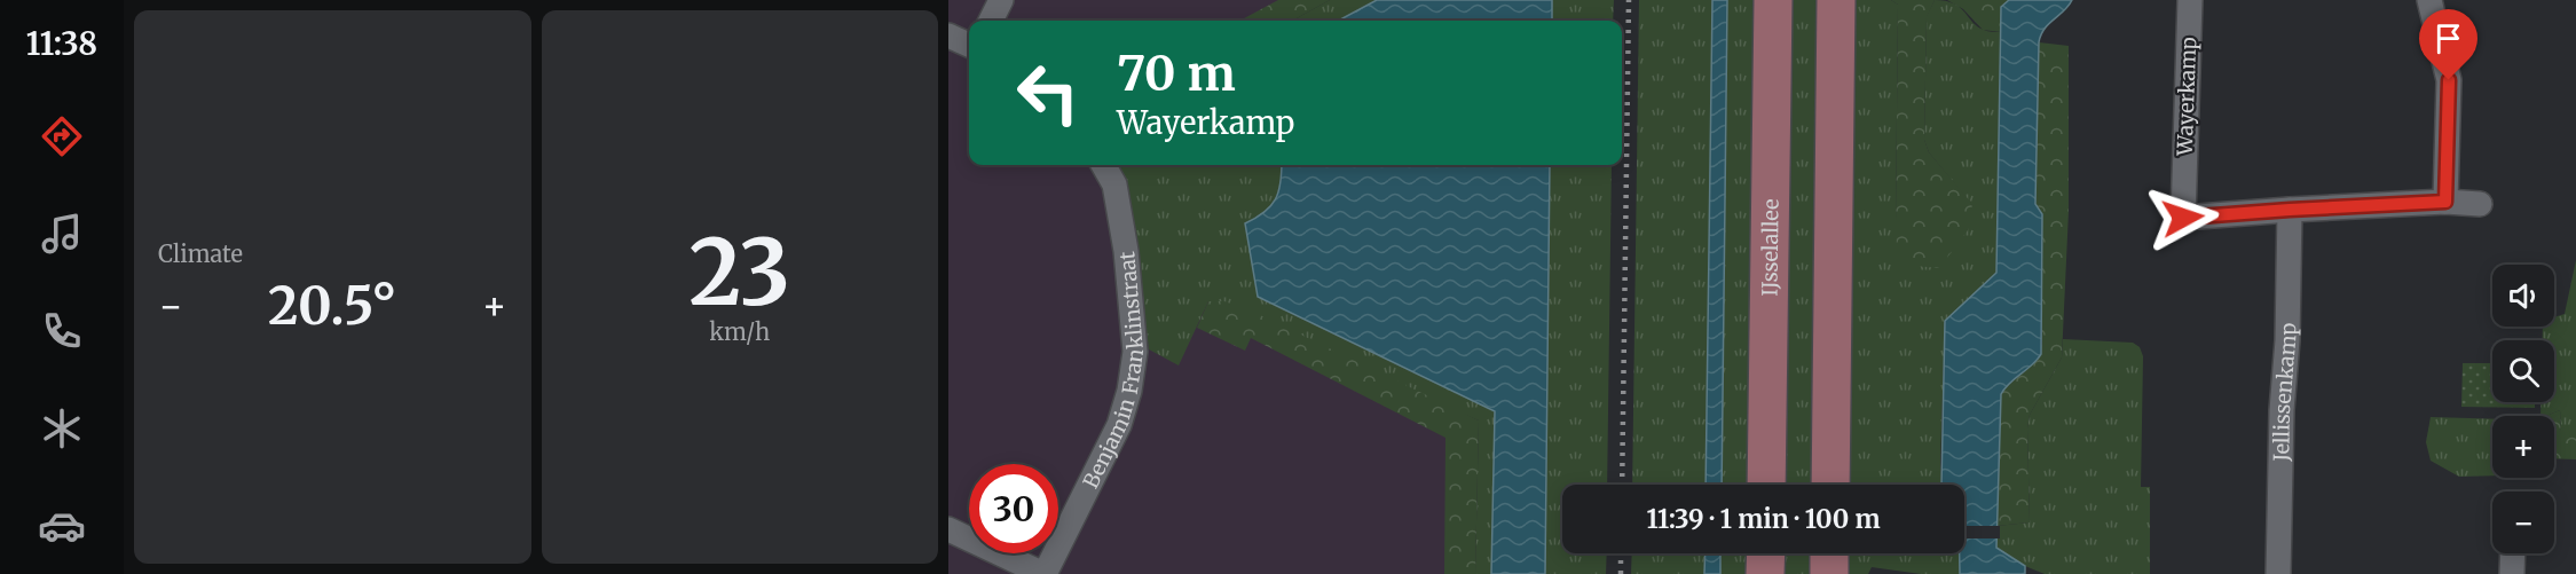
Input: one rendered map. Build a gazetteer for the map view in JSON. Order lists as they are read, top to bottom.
{
  "streets": {
    "main road": ["IJsselallee"],
    "street": ["Wayerkamp", "Benjamin Franklinstraat", "Jellissenkamp"]
  },
  "crossings": [
    ["Wayerkamp", "Jellissenkamp"]
  ],
  "page": {
    "tabs": "11:38",
    "tile": [
      "Climate",
      ["23", "km/h"]
    ],
    "turn": ["70 m", "Wayerkamp"],
    "map_buttons": ["+", "−"],
    "heat": ["−", "20.5°", "+"],
    "limit": "30",
    "trip": "11:39 · 1 min · 100 m"
  }
}
